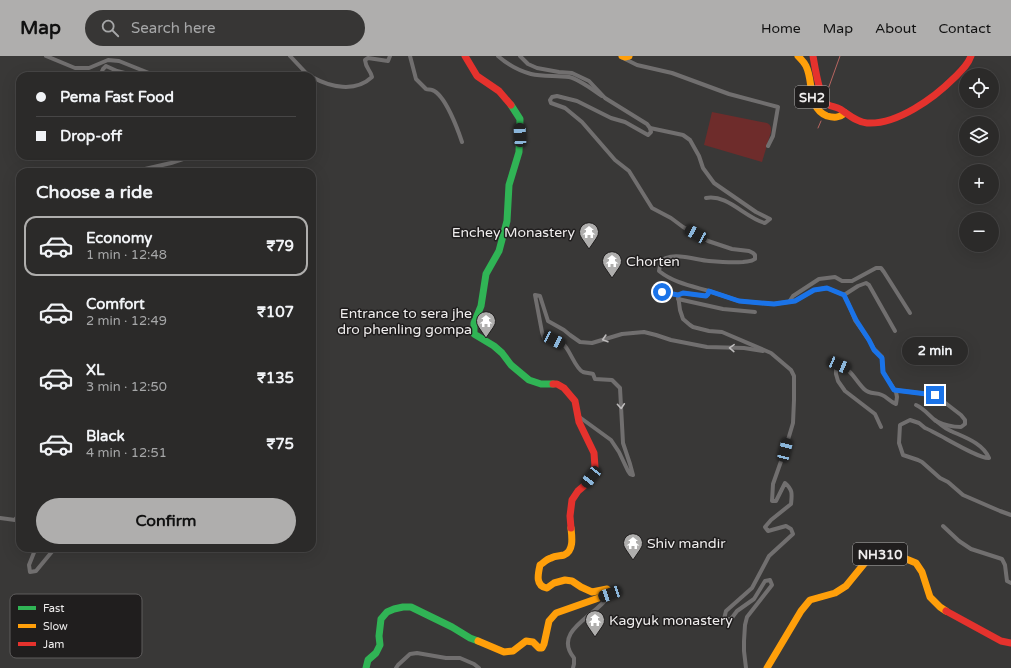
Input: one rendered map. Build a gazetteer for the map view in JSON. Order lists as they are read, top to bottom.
{
  "streets": {
    "main road": ["SH2", "NH310"]
  },
  "places": {
    "temple": [
      "Enchey Monastery",
      "Chorten",
      "Entrance to sera jhe dro phenling gompa",
      "Shiv mandir",
      "Kagyuk monastery"
    ]
  },
  "legend": ["Fast", "Slow", "Jam"],
  "page": {
    "header": "Map",
    "search": "Search here",
    "nav": [
      "Home",
      "Map",
      "About",
      "Contact"
    ],
    "map_buttons": ["+", "−"],
    "banner": ["Pema Fast Food", "Drop-off"],
    "heading": "Choose a ride",
    "list": [
      {
        "name": "Economy",
        "note": "1 min · 12:48",
        "value": "₹79"
      },
      {
        "name": "Comfort",
        "note": "2 min · 12:49",
        "value": "₹107"
      },
      {
        "name": "XL",
        "note": "3 min · 12:50",
        "value": "₹135"
      },
      {
        "name": "Black",
        "note": "4 min · 12:51",
        "value": "₹75"
      }
    ],
    "bubble": "2 min",
    "buttons": "Confirm"
  }
}
